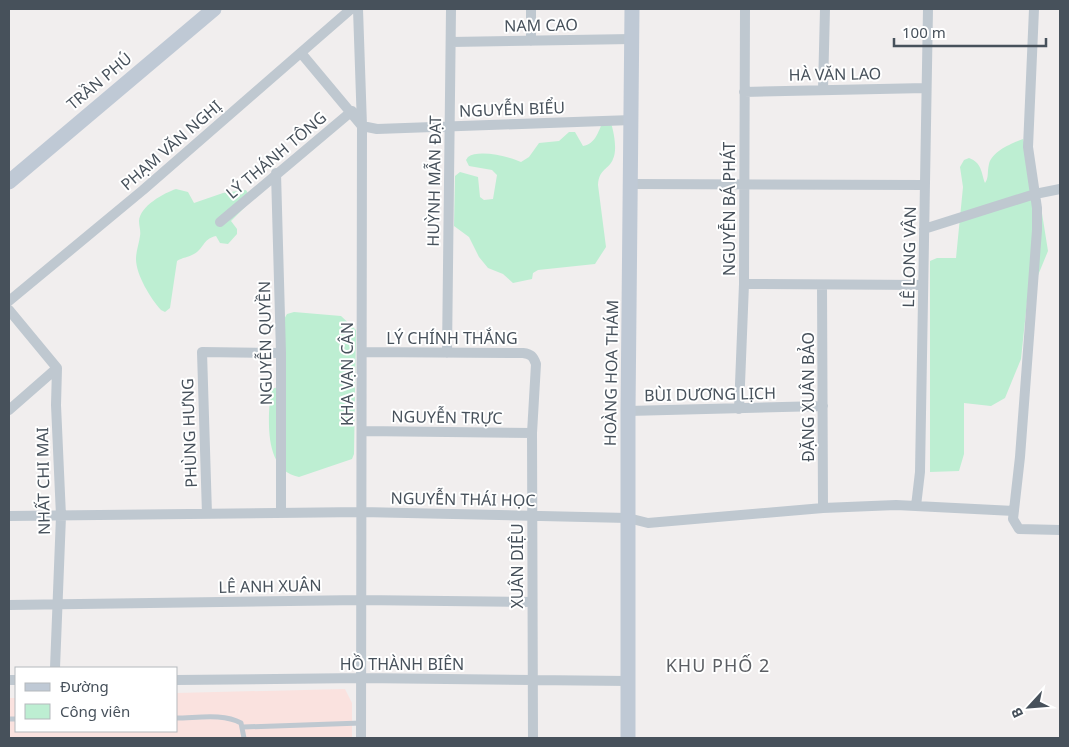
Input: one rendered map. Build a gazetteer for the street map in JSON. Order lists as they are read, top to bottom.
{
  "streets": {
    "street": [
      "NAM CAO",
      "HÀ VĂN LAO",
      "TRẦN PHÚ",
      "NGUYỄN BIỂU",
      "PHẠM VĂN NGHỊ",
      "LÝ THÁNH TÔNG",
      "HUỲNH MẪN ĐẠT",
      "NGUYỄN BÁ PHÁT",
      "LÊ LONG VÂN",
      "LÝ CHÍNH THẮNG",
      "NGUYỄN QUYỀN",
      "HOÀNG HOA THÁM",
      "KHA VẠN CÂN",
      "BÙI DƯƠNG LỊCH",
      "ĐẶNG XUÂN BẢO",
      "NGUYỄN TRỰC",
      "PHÙNG HƯNG",
      "NHẤT CHI MAI",
      "NGUYỄN THÁI HỌC",
      "XUÂN DIỆU",
      "LÊ ANH XUÂN",
      "HỒ THÀNH BIÊN"
    ]
  },
  "crossings": [
    ["NAM CAO", "HUỲNH MẪN ĐẠT"],
    ["NAM CAO", "HOÀNG HOA THÁM"],
    ["HÀ VĂN LAO", "NGUYỄN BÁ PHÁT"],
    ["HÀ VĂN LAO", "LÊ LONG VÂN"],
    ["NGUYỄN BIỂU", "HUỲNH MẪN ĐẠT"],
    ["NGUYỄN BIỂU", "HOÀNG HOA THÁM"],
    ["NGUYỄN BIỂU", "KHA VẠN CÂN"],
    ["LÝ THÁNH TÔNG", "NGUYỄN QUYỀN"],
    ["HUỲNH MẪN ĐẠT", "LÝ CHÍNH THẮNG"],
    ["NGUYỄN BÁ PHÁT", "BÙI DƯƠNG LỊCH"],
    ["LÊ LONG VÂN", "NGUYỄN THÁI HỌC"],
    ["LÝ CHÍNH THẮNG", "KHA VẠN CÂN"],
    ["LÝ CHÍNH THẮNG", "XUÂN DIỆU"],
    ["NGUYỄN QUYỀN", "PHÙNG HƯNG"],
    ["NGUYỄN QUYỀN", "NGUYỄN THÁI HỌC"],
    ["HOÀNG HOA THÁM", "BÙI DƯƠNG LỊCH"],
    ["HOÀNG HOA THÁM", "NGUYỄN THÁI HỌC"],
    ["HOÀNG HOA THÁM", "HỒ THÀNH BIÊN"],
    ["KHA VẠN CÂN", "NGUYỄN TRỰC"],
    ["KHA VẠN CÂN", "NGUYỄN THÁI HỌC"],
    ["KHA VẠN CÂN", "LÊ ANH XUÂN"],
    ["KHA VẠN CÂN", "HỒ THÀNH BIÊN"],
    ["BÙI DƯƠNG LỊCH", "ĐẶNG XUÂN BẢO"],
    ["ĐẶNG XUÂN BẢO", "NGUYỄN THÁI HỌC"],
    ["NGUYỄN TRỰC", "XUÂN DIỆU"],
    ["PHÙNG HƯNG", "NGUYỄN THÁI HỌC"],
    ["NHẤT CHI MAI", "NGUYỄN THÁI HỌC"],
    ["NHẤT CHI MAI", "LÊ ANH XUÂN"],
    ["NGUYỄN THÁI HỌC", "XUÂN DIỆU"],
    ["XUÂN DIỆU", "LÊ ANH XUÂN"],
    ["XUÂN DIỆU", "HỒ THÀNH BIÊN"]
  ],
  "districts": ["KHU PHỐ 2"],
  "legend": ["Đường", "Công viên"],
  "scale_bar": "100 m",
  "north": "bottom left"
}
